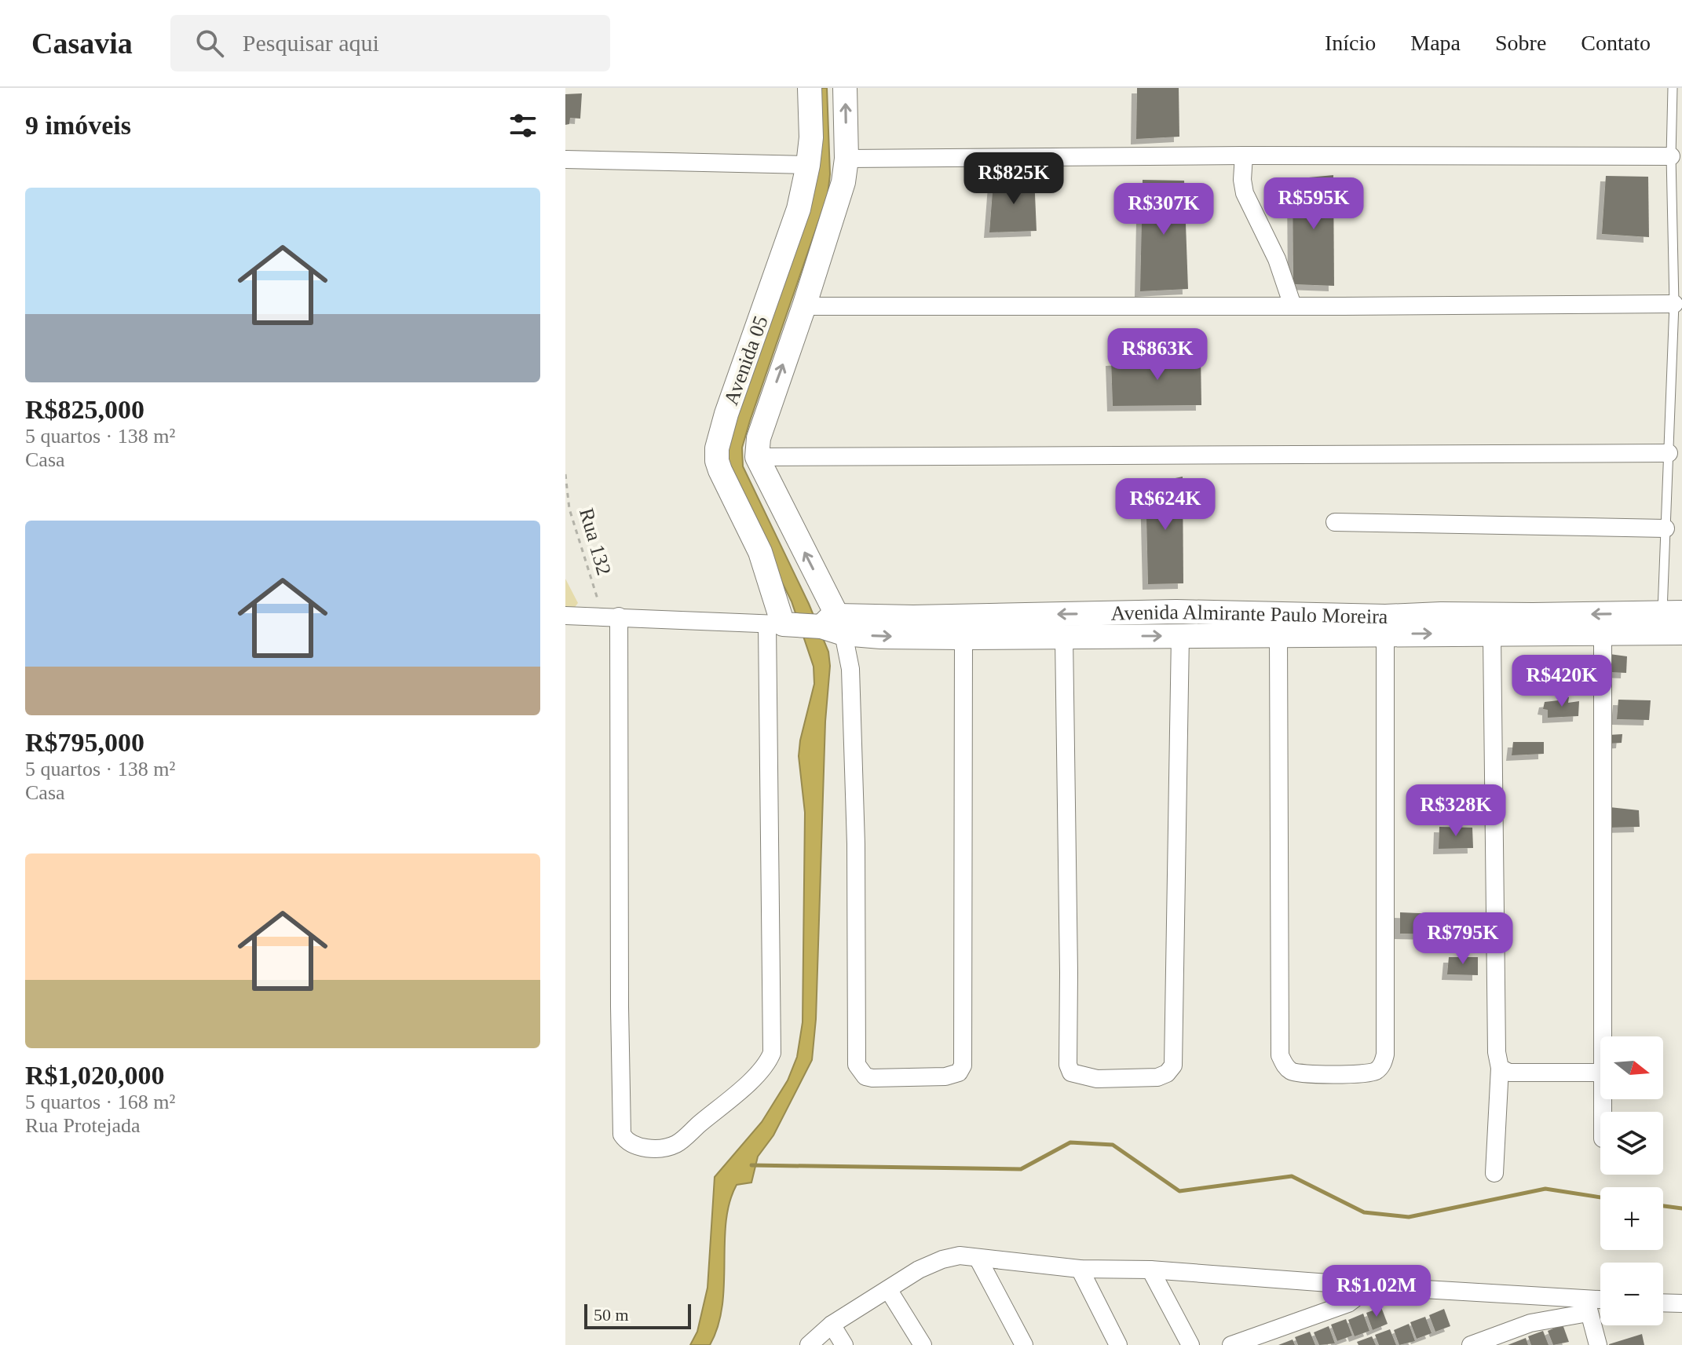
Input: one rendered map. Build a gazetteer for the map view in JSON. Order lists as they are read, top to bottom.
{
  "streets": {
    "main road": ["Avenida 05", "Avenida Almirante Paulo Moreira"],
    "path": ["Rua 132"]
  },
  "crossings": [
    ["Avenida 05", "Avenida Almirante Paulo Moreira"],
    ["Rua 132", "Avenida Almirante Paulo Moreira"]
  ],
  "scale_bar": "50 m",
  "north": "right",
  "page": {
    "header": "Casavia",
    "search": "Pesquisar aqui",
    "nav": [
      "Início",
      "Mapa",
      "Sobre",
      "Contato"
    ],
    "heading": "9 imóveis",
    "price": [
      "R$825K",
      "R$595K",
      "R$307K",
      "R$863K",
      "R$624K",
      "R$420K",
      "R$328K",
      "R$795K",
      "R$1.02M"
    ],
    "list": [
      {
        "name": "R$825,000",
        "note": "5 quartos · 138 m² · Casa"
      },
      {
        "name": "R$795,000",
        "note": "5 quartos · 138 m² · Casa"
      },
      {
        "name": "R$1,020,000",
        "note": "5 quartos · 168 m² · Rua Protejada"
      }
    ],
    "map_buttons": ["+", "−"],
    "scale": "50 m"
  }
}
